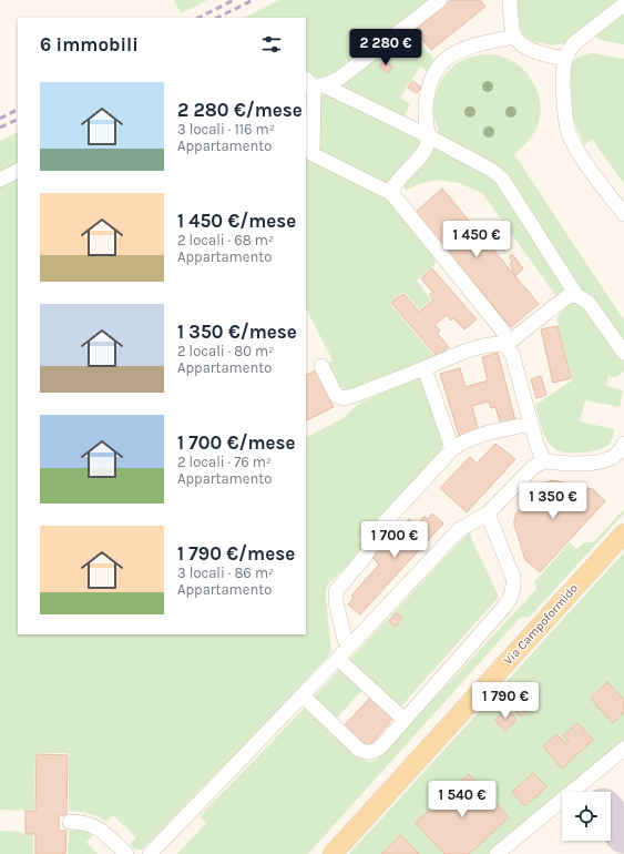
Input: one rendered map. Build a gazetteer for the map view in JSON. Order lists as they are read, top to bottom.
{
  "streets": {
    "main road": ["Via Campoformido"]
  },
  "page": {
    "heading": "6 immobili",
    "price": [
      "2 280 €",
      "1 450 €",
      "1 350 €",
      "1 700 €",
      "1 790 €",
      "1 540 €"
    ],
    "list": [
      {
        "name": "2 280 €/mese",
        "note": "3 locali · 116 m² · Appartamento"
      },
      {
        "name": "1 450 €/mese",
        "note": "2 locali · 68 m² · Appartamento"
      },
      {
        "name": "1 350 €/mese",
        "note": "2 locali · 80 m² · Appartamento"
      },
      {
        "name": "1 700 €/mese",
        "note": "2 locali · 76 m² · Appartamento"
      },
      {
        "name": "1 790 €/mese",
        "note": "3 locali · 86 m² · Appartamento"
      }
    ]
  }
}
